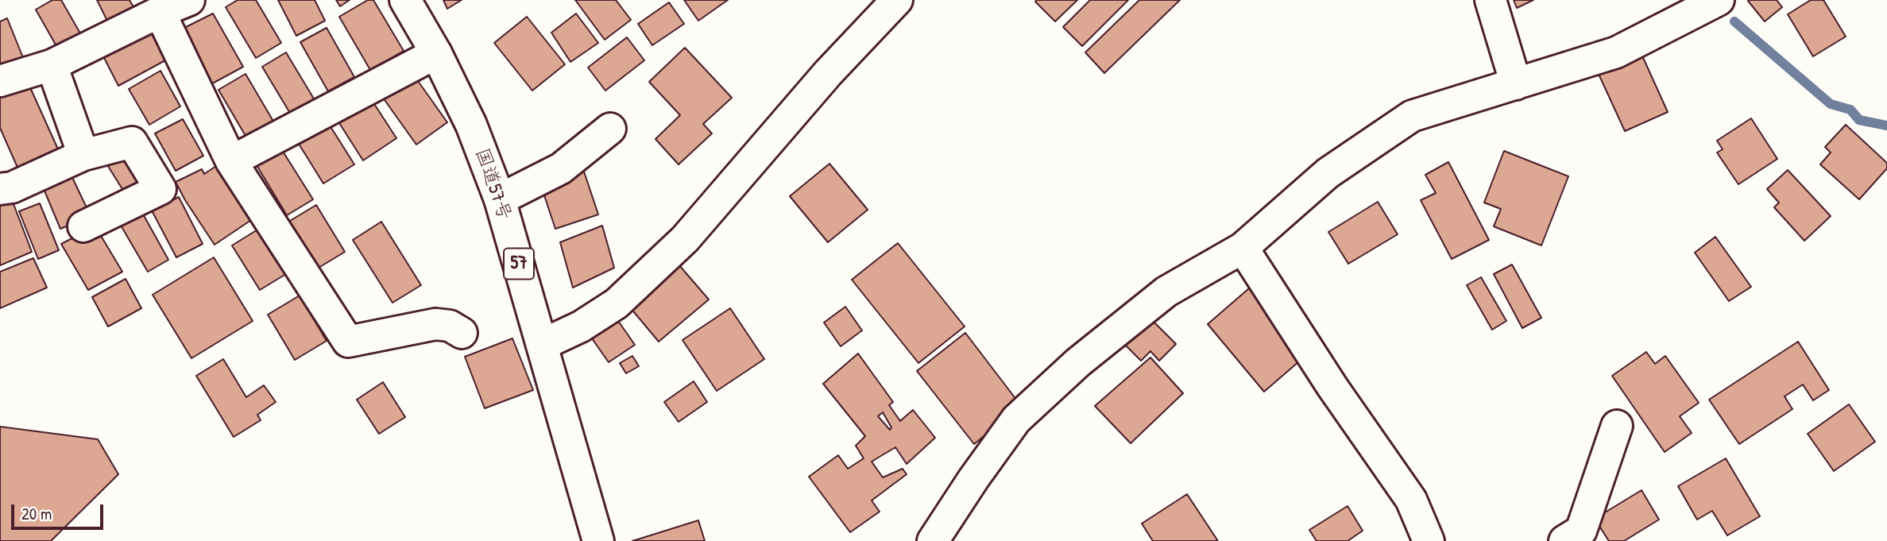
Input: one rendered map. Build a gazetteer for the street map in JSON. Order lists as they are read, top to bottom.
{
  "streets": {
    "main road": ["国道57号", "57"]
  },
  "scale_bar": "20 m"
}
